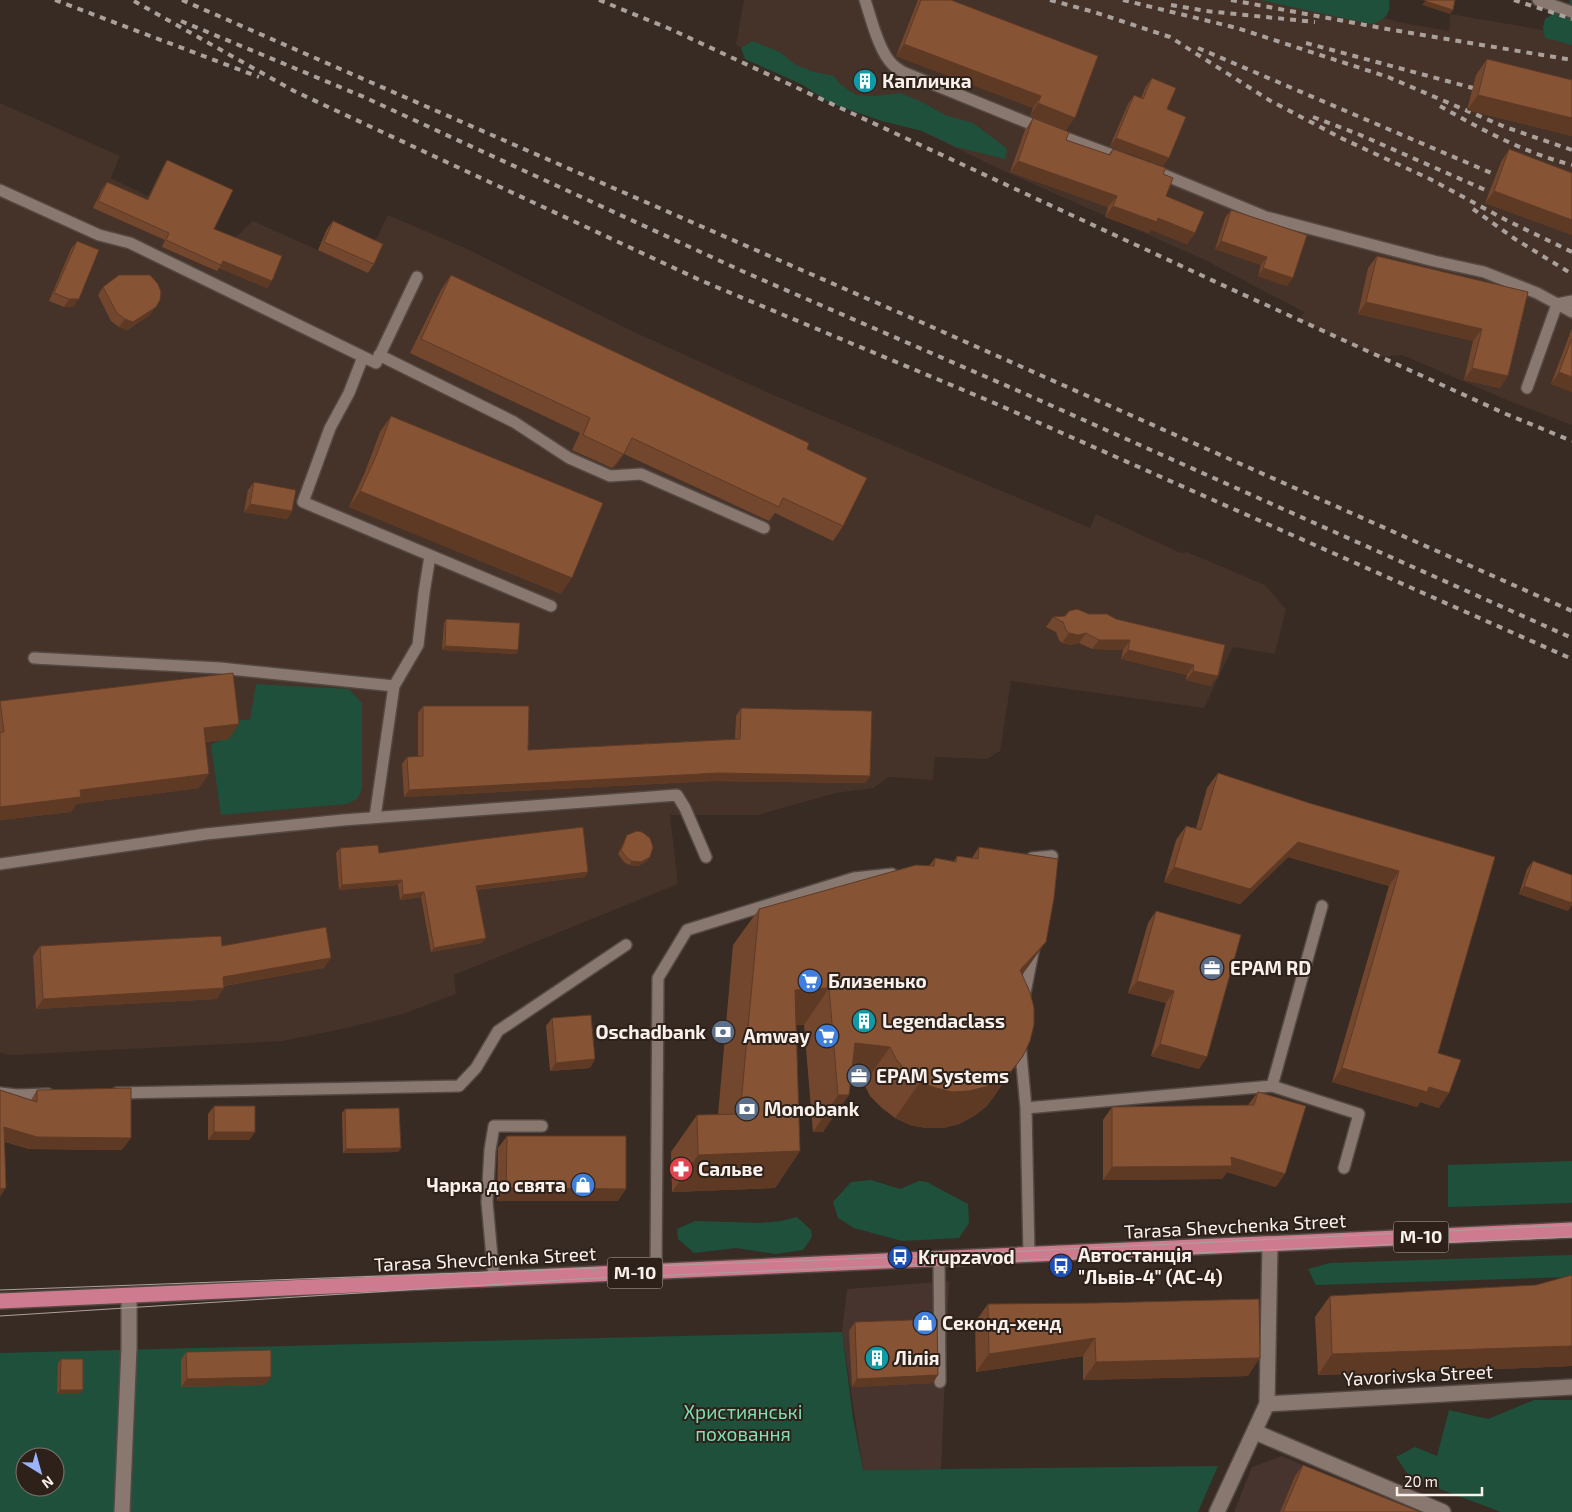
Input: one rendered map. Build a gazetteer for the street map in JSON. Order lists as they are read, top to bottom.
{
  "streets": {
    "main road": ["Tarasa Shevchenka Street", "М-10"],
    "street": ["Yavorivska Street"]
  },
  "parks": ["Християнські поховання"],
  "places": {
    "building": ["Капличка", "Legendaclass", "Лілія"],
    "office": ["EPAM RD", "EPAM Systems"],
    "supermarket": ["Близенько", "Amway"],
    "bank": ["Oschadbank", "Monobank"],
    "pharmacy": ["Сальве"],
    "shop": ["Чарка до свята", "Секонд-хенд"],
    "bus stop": ["Krupzavod", "Автостанція \"Львів-4\" (АС-4)"]
  },
  "scale_bar": "20 m",
  "north": "bottom right"
}
